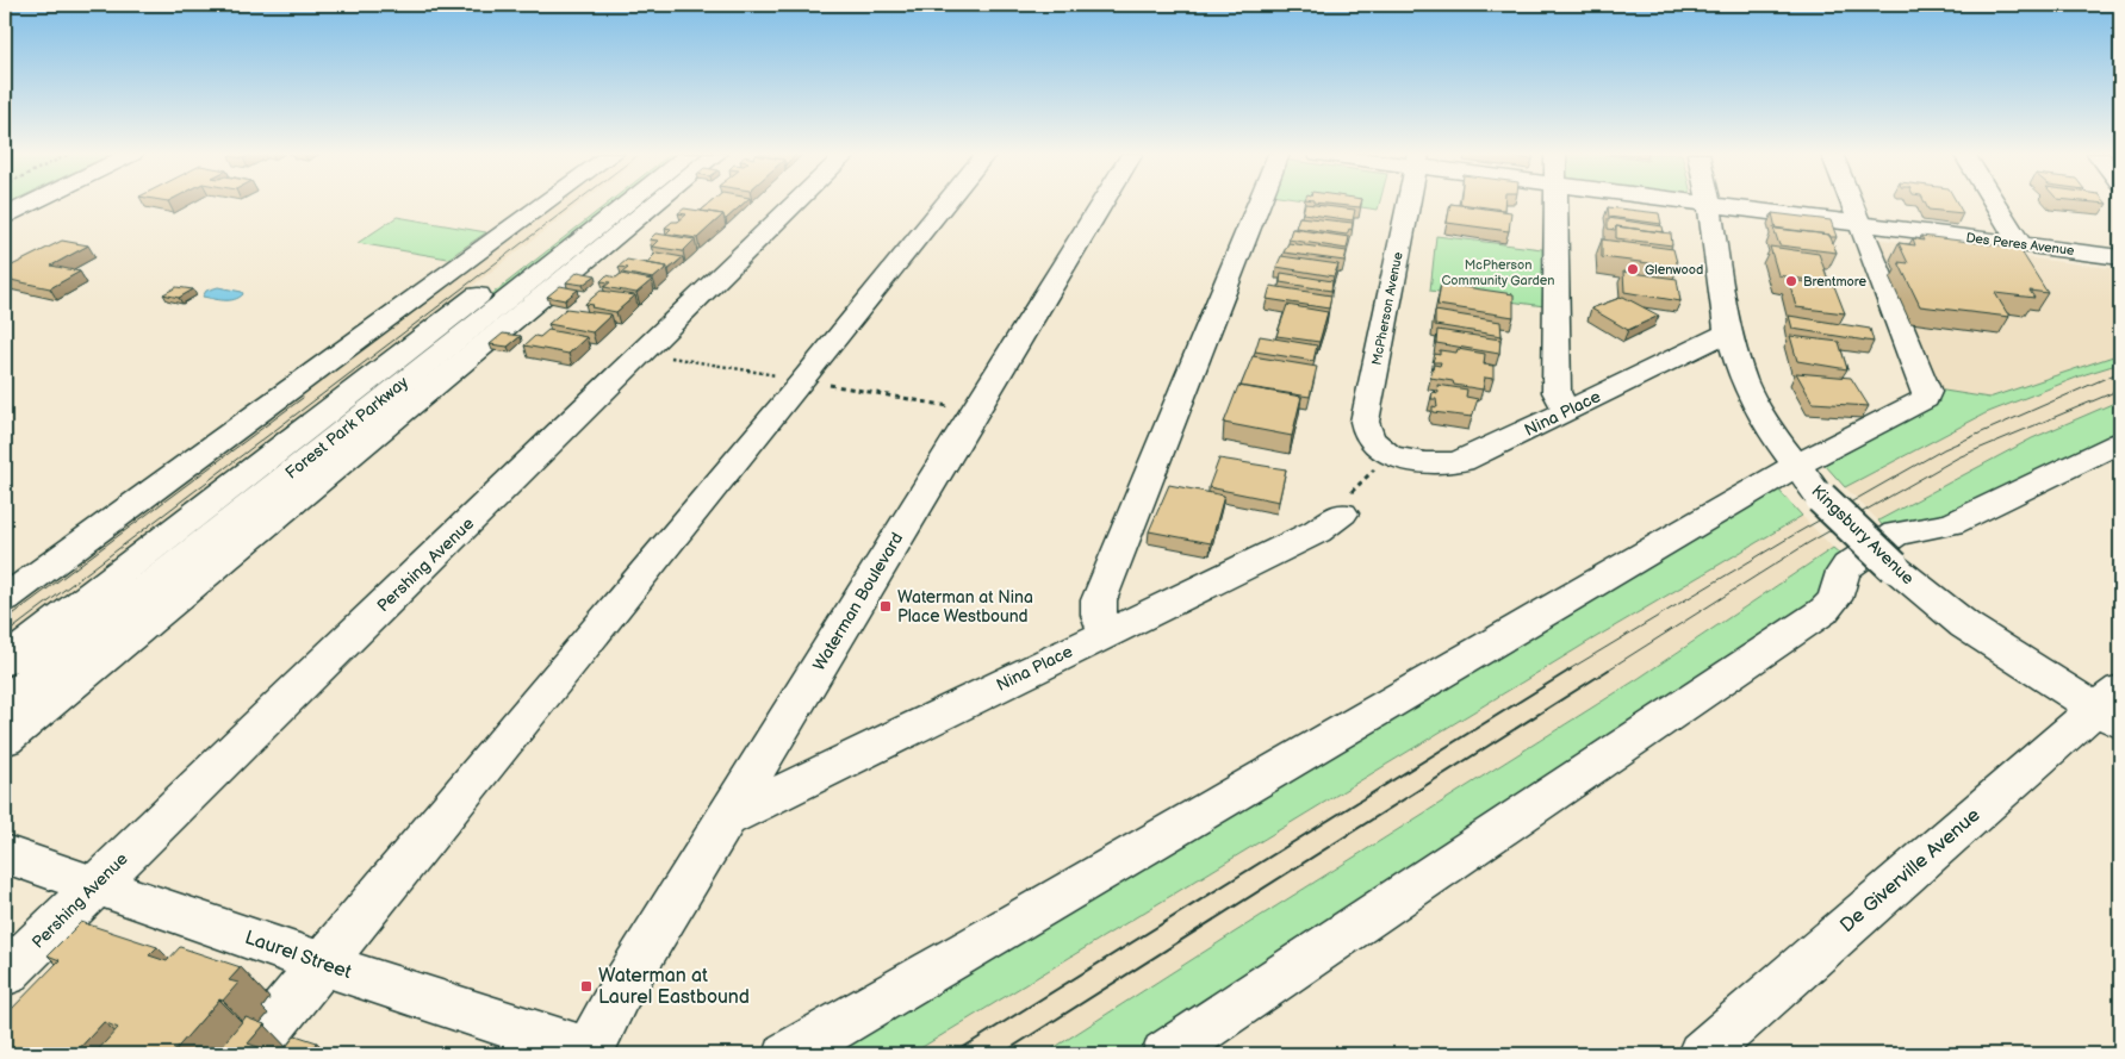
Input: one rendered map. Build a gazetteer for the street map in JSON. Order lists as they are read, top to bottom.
{
  "streets": {
    "street": [
      "Des Peres Avenue",
      "McPherson Avenue",
      "Nina Place",
      "Forest Park Parkway",
      "Kingsbury Avenue",
      "Pershing Avenue",
      "Waterman Boulevard",
      "De Giverville Avenue",
      "Laurel Street"
    ]
  },
  "crossings": [
    ["Des Peres Avenue", "Kingsbury Avenue"],
    ["McPherson Avenue", "Nina Place"],
    ["Nina Place", "Kingsbury Avenue"],
    ["Nina Place", "Waterman Boulevard"],
    ["Kingsbury Avenue", "De Giverville Avenue"],
    ["Pershing Avenue", "Laurel Street"],
    ["Waterman Boulevard", "Laurel Street"]
  ],
  "parks": ["McPherson Community Garden"],
  "places": {
    "other": ["Glenwood", "Brentmore"],
    "transit": ["Waterman at Nina Place Westbound", "Waterman at Laurel Eastbound"]
  }
}
